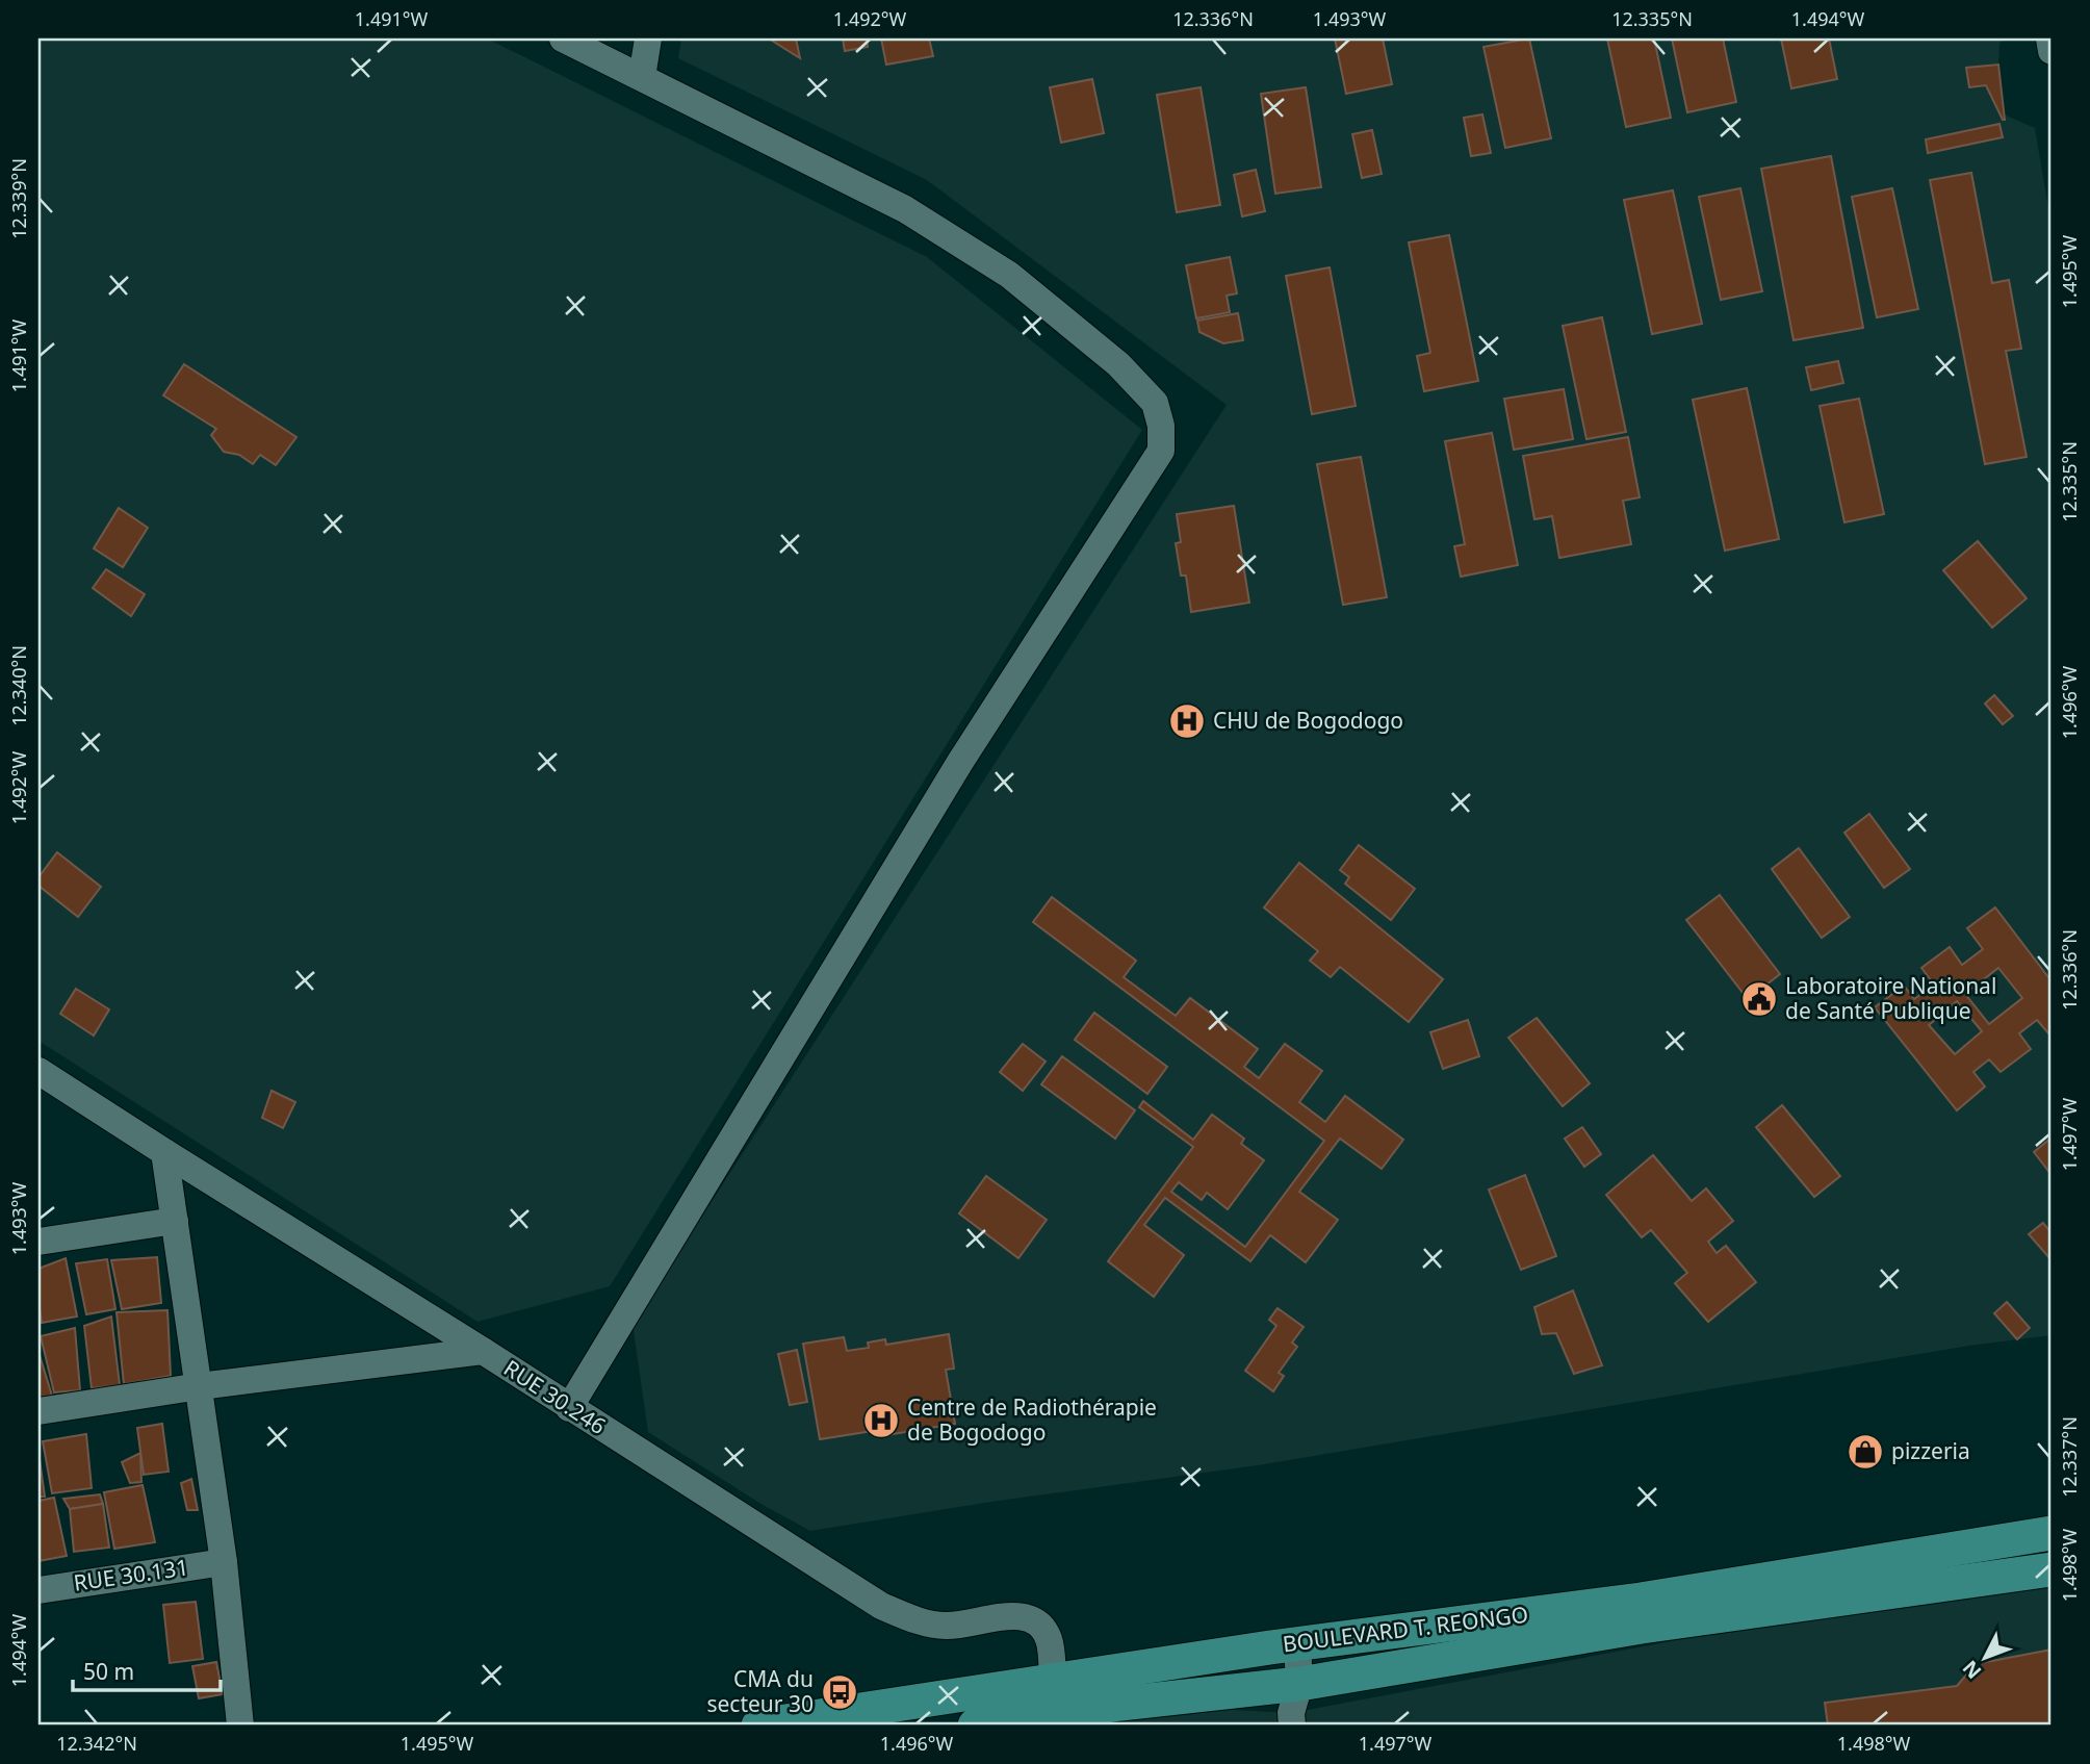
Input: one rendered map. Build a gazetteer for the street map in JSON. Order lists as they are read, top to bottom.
{
  "streets": {
    "main road": ["BOULEVARD T. REONGO"],
    "street": ["RUE 30.246", "RUE 30.131"]
  },
  "crossings": [
    ["RUE 30.246", "BOULEVARD T. REONGO"]
  ],
  "places": {
    "hospital": ["CHU de Bogodogo", "Centre de Radiothérapie de Bogodogo"],
    "public building": ["Laboratoire National de Santé Publique"],
    "shop": ["pizzeria"],
    "bus stop": ["CMA du secteur 30"]
  },
  "scale_bar": "50 m",
  "north": "bottom left",
  "coordinates": [
    "1.491°W",
    "1.492°W",
    "12.336°N",
    "1.493°W",
    "12.335°N",
    "1.494°W",
    "12.339°N",
    "1.495°W",
    "12.340°N",
    "1.496°W",
    "1.497°W",
    "12.337°N",
    "1.498°W",
    "12.342°N"
  ]
}
